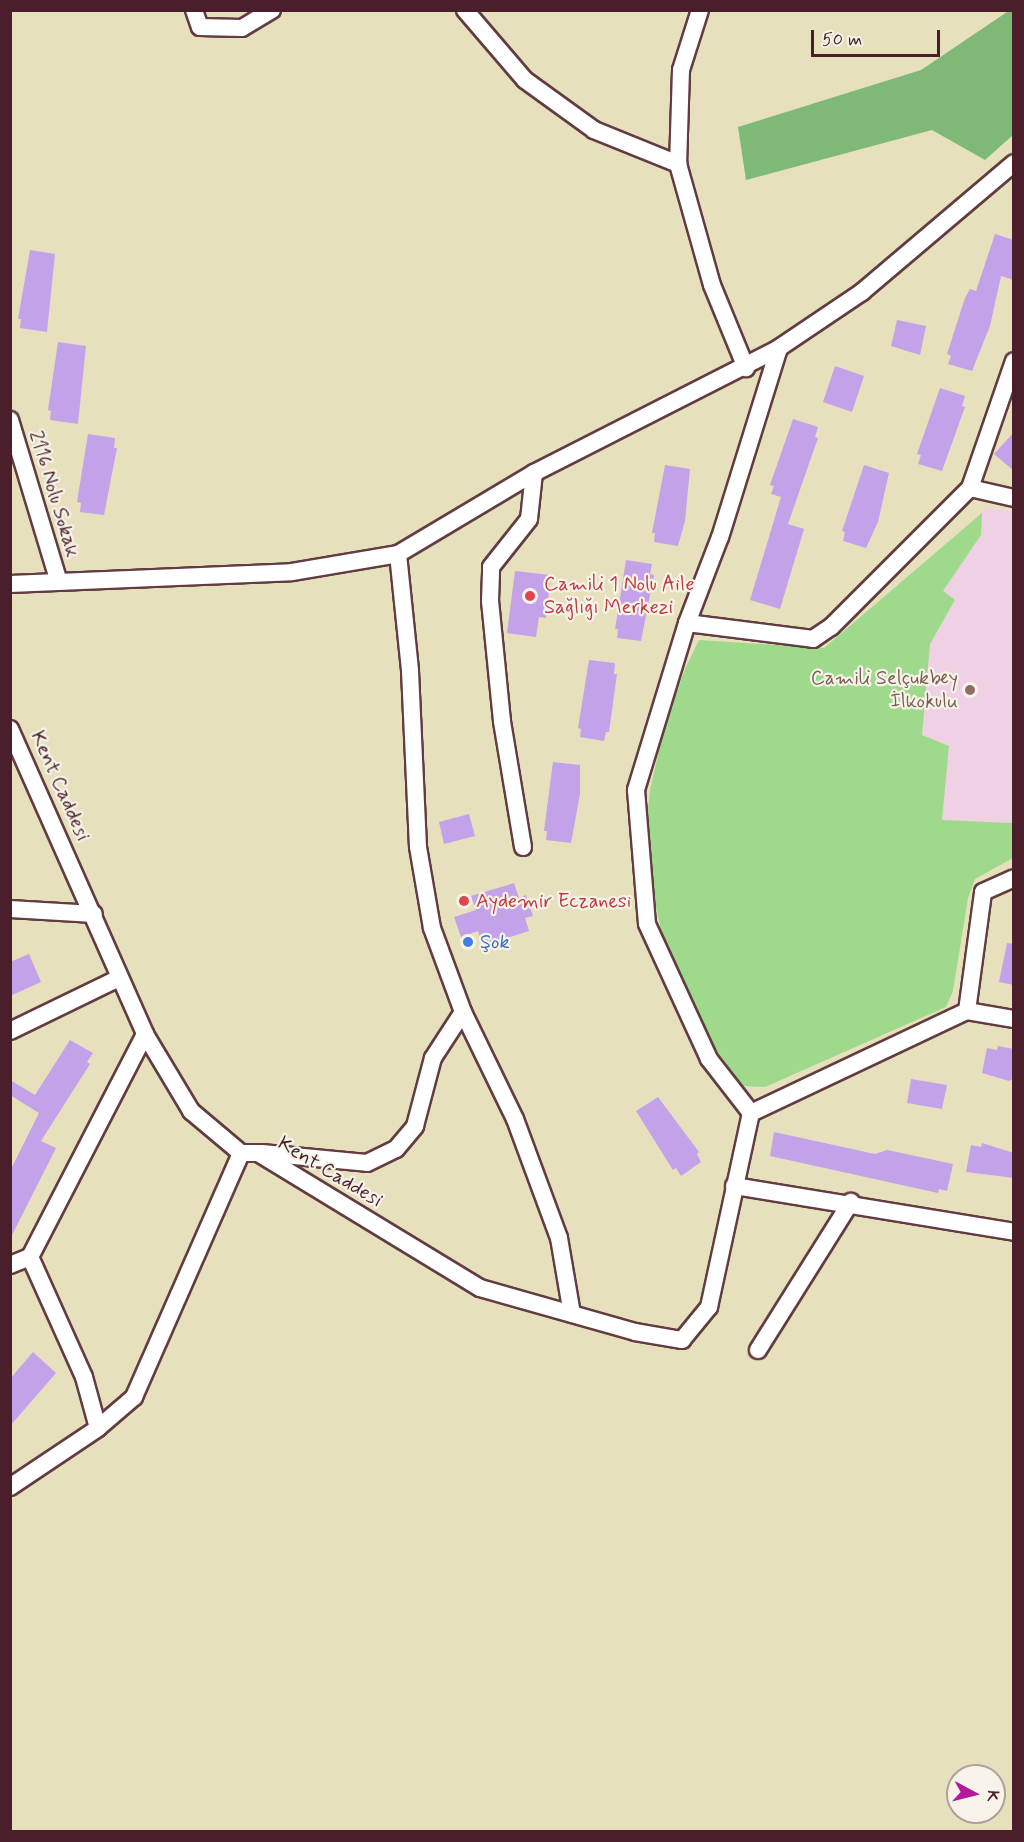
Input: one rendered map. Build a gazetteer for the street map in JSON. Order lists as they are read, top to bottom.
{
  "streets": {
    "street": ["2116 Nolu Sokak", "Kent Caddesi"]
  },
  "places": [
    "Camili 1 Nolu Aile Sağlığı Merkezi",
    "Camili Selçukbey İlkokulu",
    "Aydemir Eczanesi",
    "Şok"
  ],
  "scale_bar": "50 m",
  "north": "right"
}
